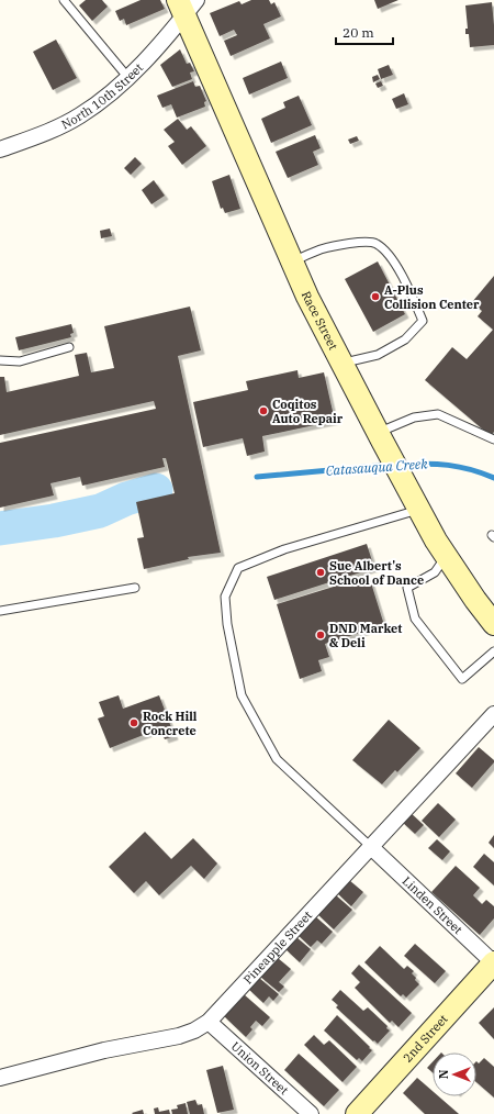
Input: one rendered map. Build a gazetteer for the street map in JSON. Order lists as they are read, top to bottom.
{
  "streets": {
    "main road": ["Race Street", "2nd Street"],
    "street": [
      "North 10th Street",
      "Linden Street",
      "Pineapple Street",
      "Union Street"
    ]
  },
  "crossings": [
    ["North 10th Street", "Race Street"],
    ["Linden Street", "Pineapple Street"],
    ["Linden Street", "2nd Street"],
    ["Pineapple Street", "Union Street"]
  ],
  "water": ["Catasauqua Creek"],
  "places": [
    "A-Plus Collision Center",
    "Coqitos Auto Repair",
    "Sue Albert's School of Dance",
    "DND Market & Deli",
    "Rock Hill Concrete"
  ],
  "scale_bar": "20 m",
  "north": "left"
}
